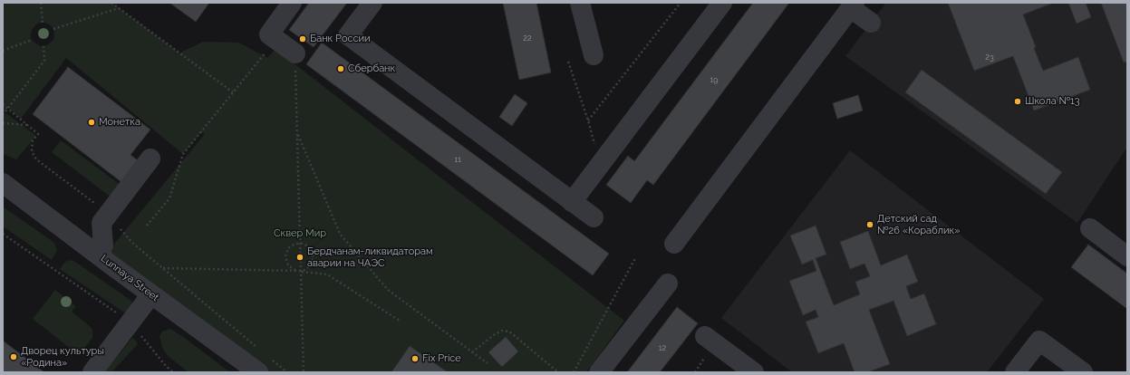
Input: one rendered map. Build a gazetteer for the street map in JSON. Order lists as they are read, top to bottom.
{
  "streets": {
    "street": ["Lunnaya Street"]
  },
  "parks": ["Сквер Мир"],
  "places": [
    "Банк России",
    "Сбербанк",
    "Школа №13",
    "Монетка",
    "Детский сад №26 «Кораблик»",
    "Бердчанам-ликвидаторам аварии на ЧАЭС",
    "Дворец культуры «Родина»",
    "Fix Price"
  ],
  "house_numbers": [
    "22",
    "23",
    "19",
    "11",
    "12"
  ]
}
